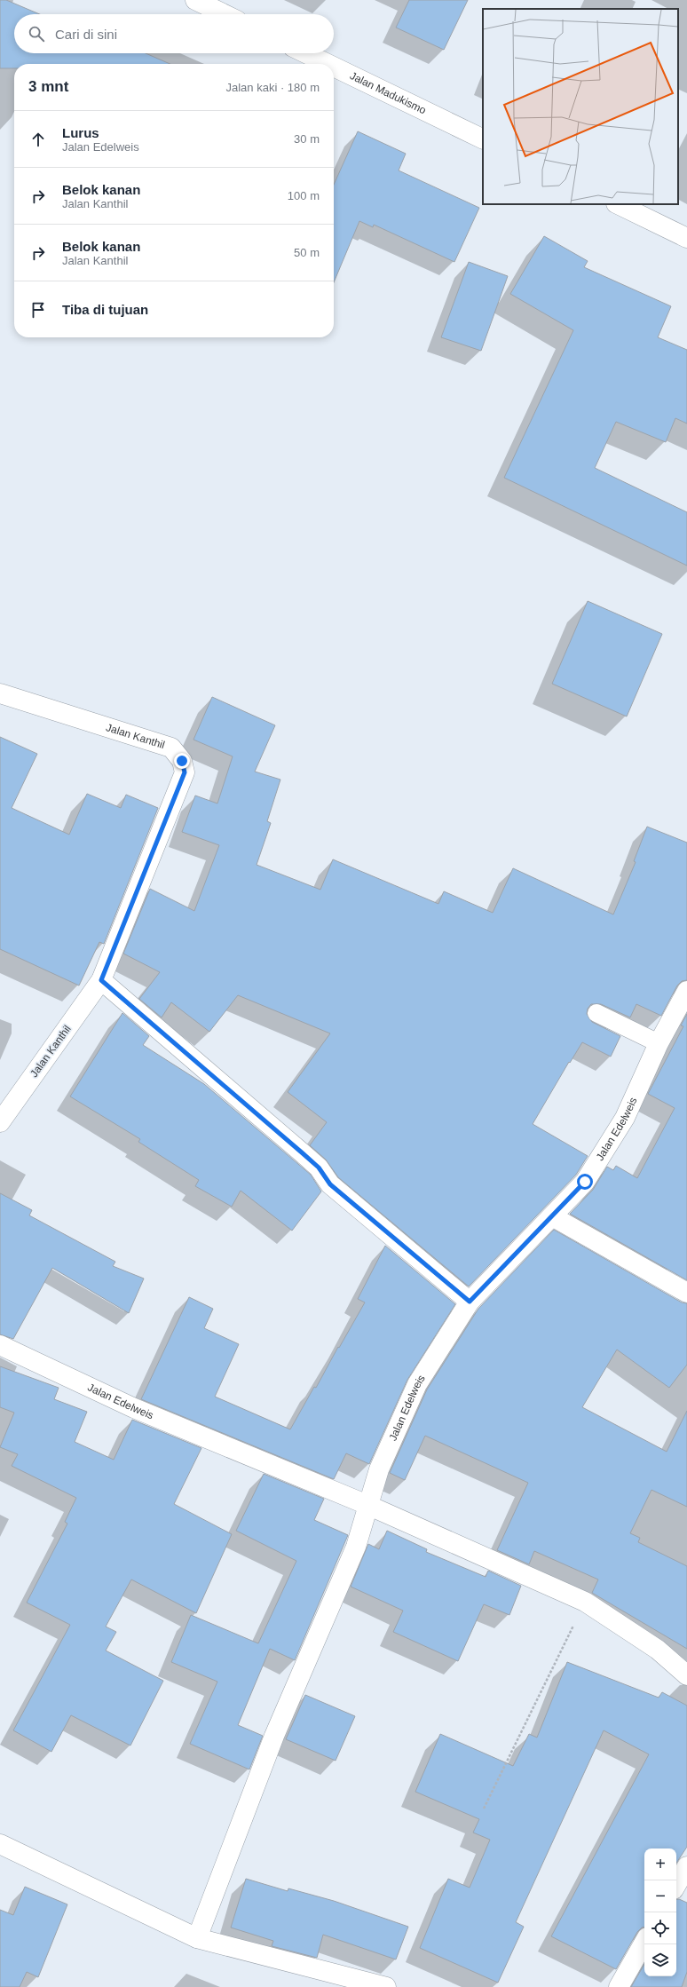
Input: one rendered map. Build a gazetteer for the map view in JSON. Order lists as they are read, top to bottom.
{
  "streets": {
    "street": ["Jalan Madukismo", "Jalan Kanthil", "Jalan Edelweis"]
  },
  "page": {
    "search": "Cari di sini",
    "heading": ["3 mnt", "Jalan kaki · 180 m"],
    "list": [
      ["Lurus", "Jalan Edelweis", "30 m"],
      ["Belok kanan", "Jalan Kanthil", "100 m"],
      ["Belok kanan", "Jalan Kanthil", "50 m"],
      "Tiba di tujuan"
    ],
    "map_buttons": ["+", "−"]
  }
}
